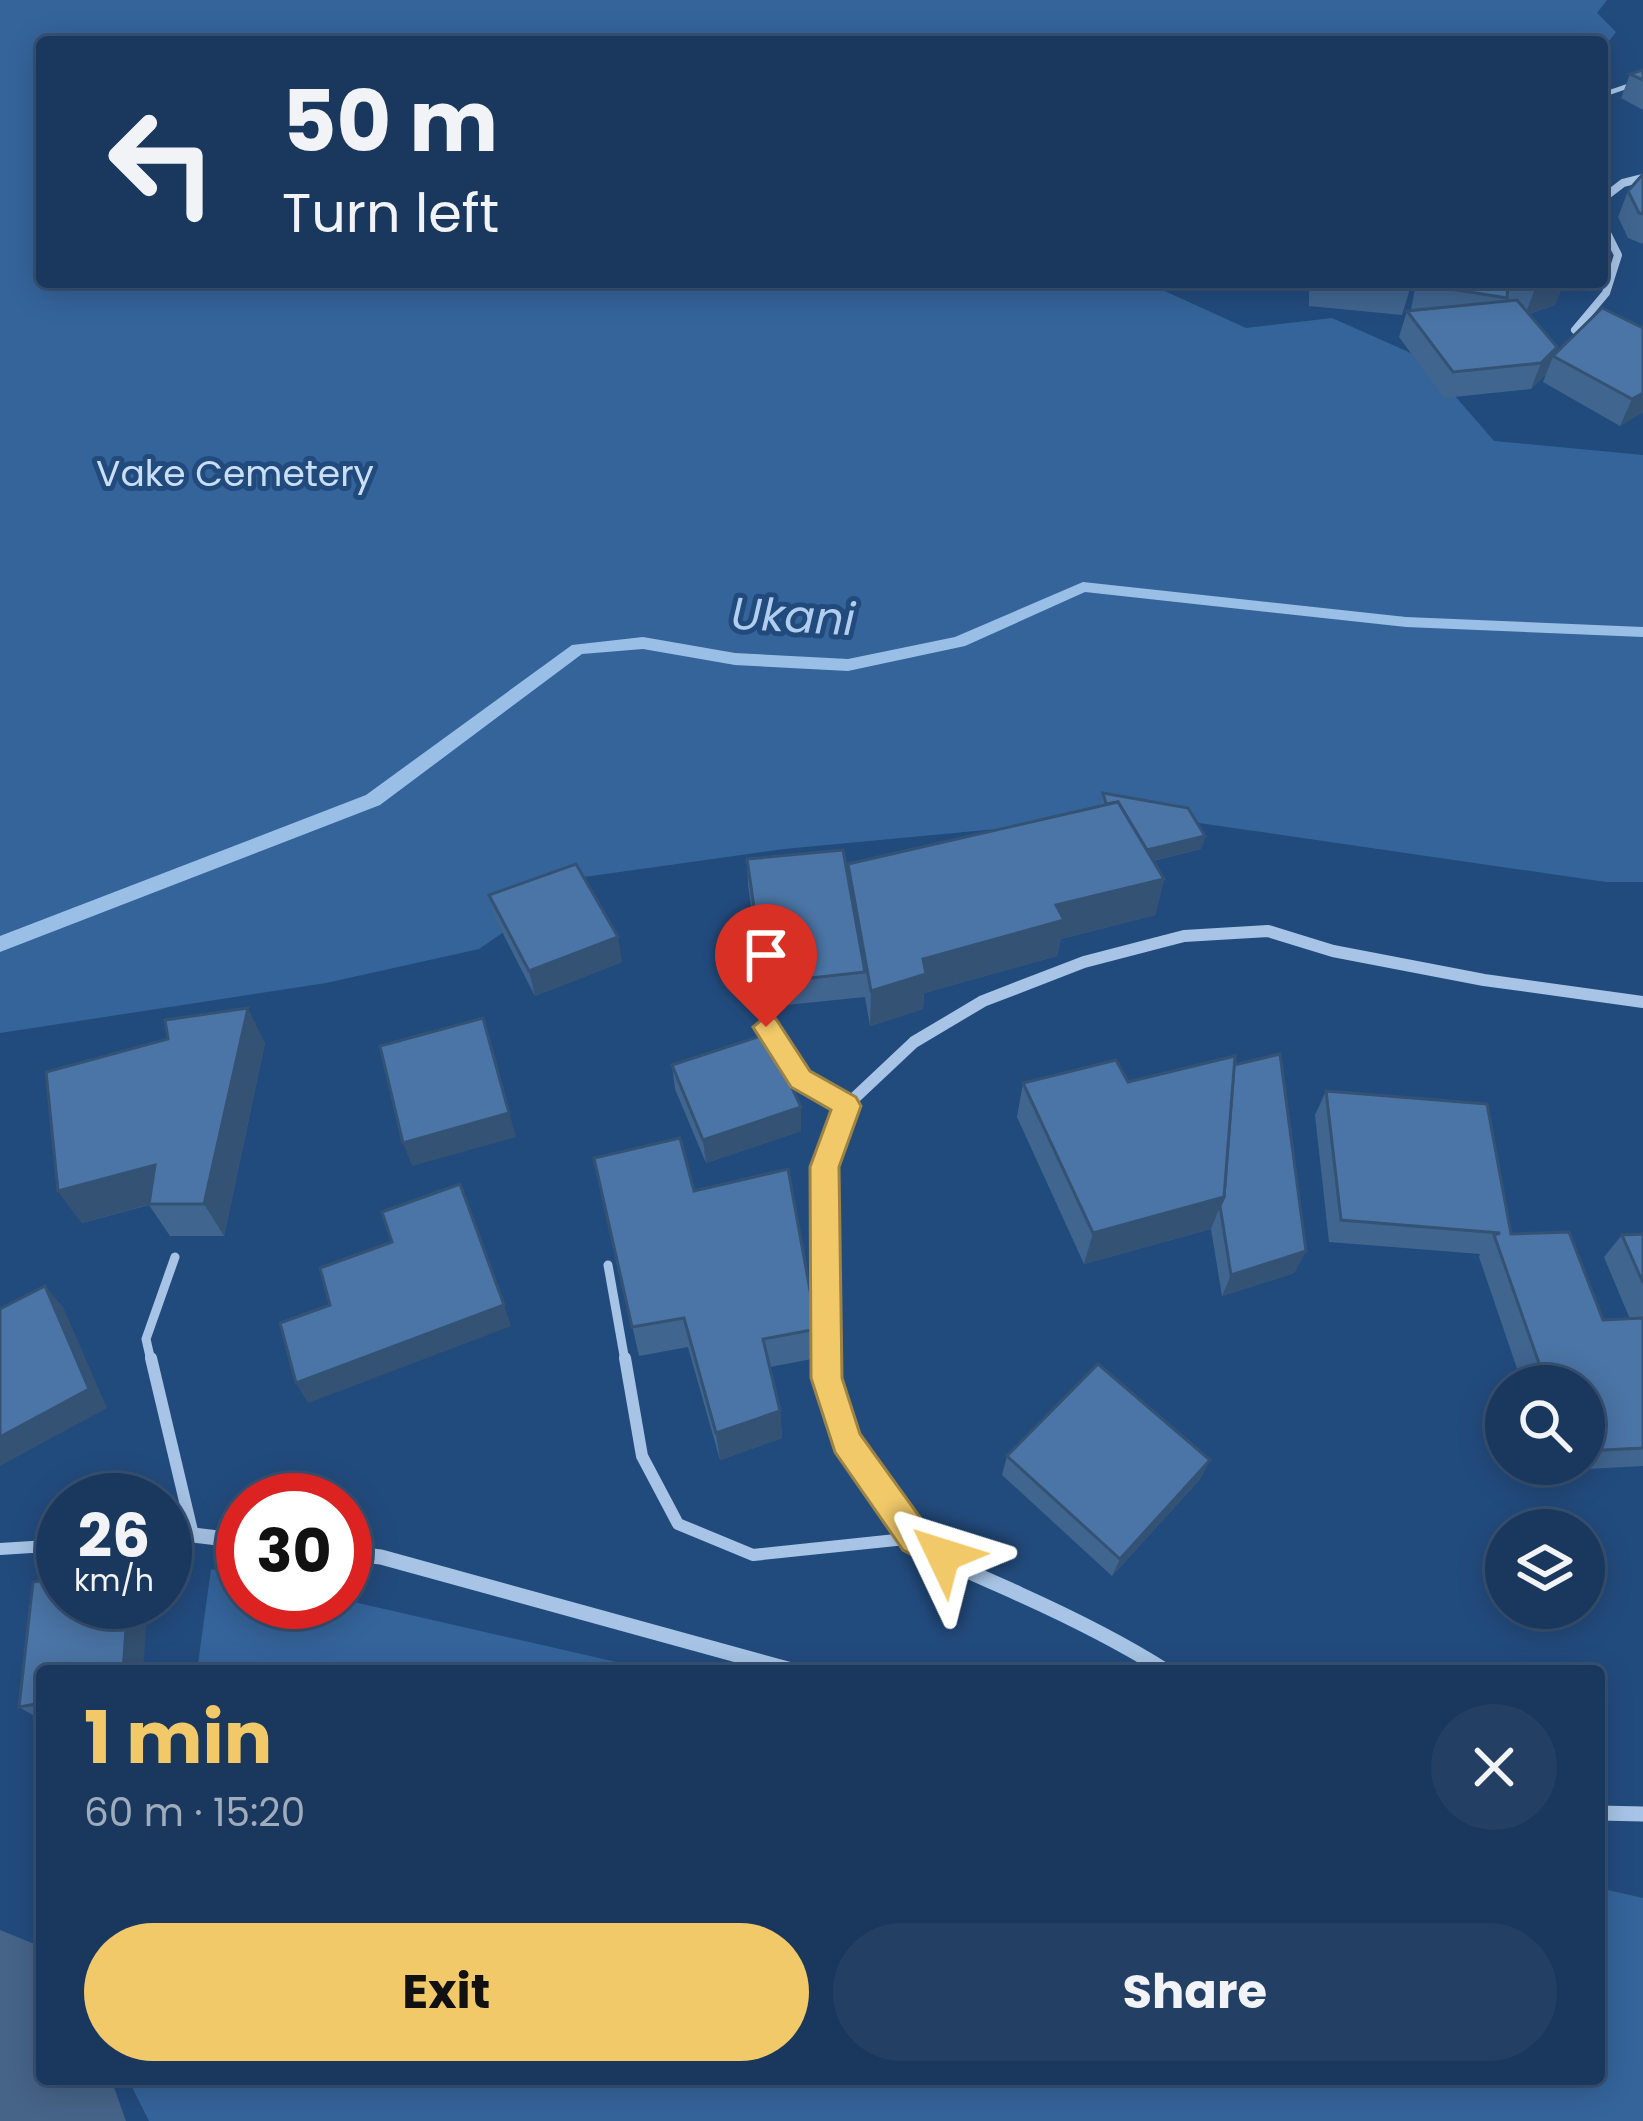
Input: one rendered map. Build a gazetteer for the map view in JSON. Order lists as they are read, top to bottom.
{
  "water": ["Ukani"],
  "parks": ["Vake Cemetery"],
  "page": {
    "turn": ["50 m", "Turn left"],
    "speed": "26 km/h",
    "limit": "30",
    "heading": ["1 min", "60 m · 15:20"],
    "buttons": ["Exit", "Share"]
  }
}
